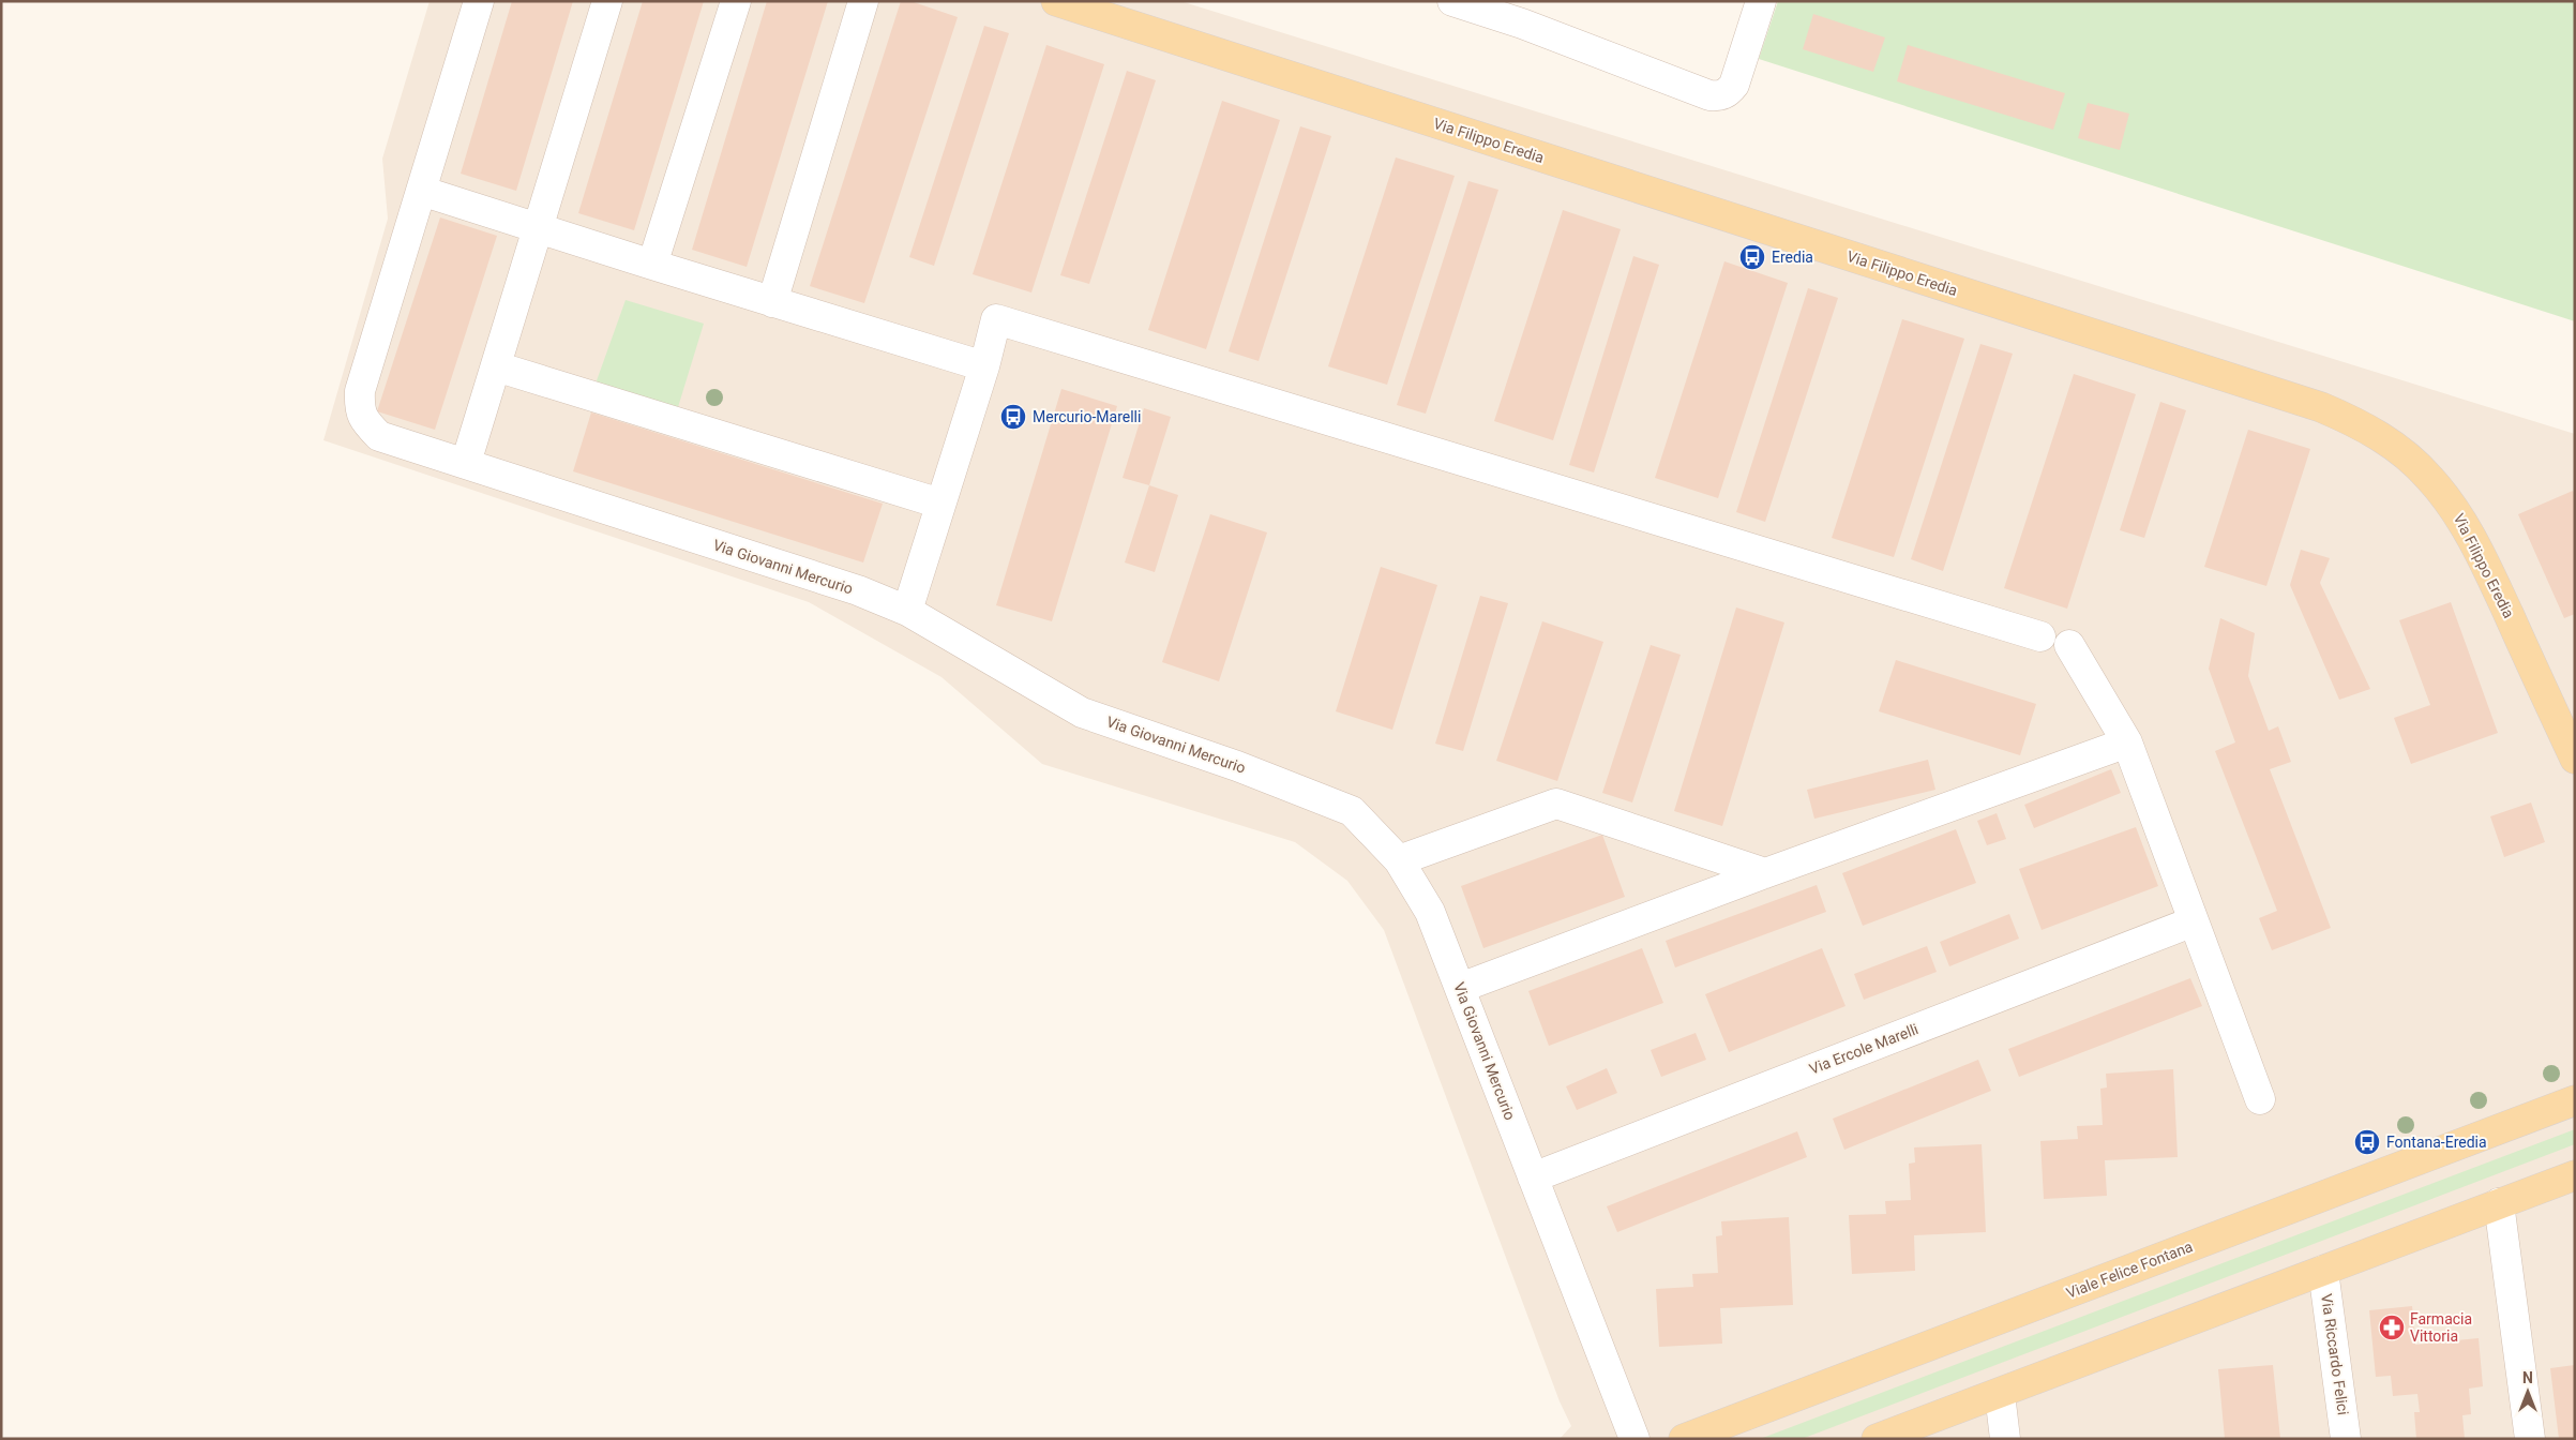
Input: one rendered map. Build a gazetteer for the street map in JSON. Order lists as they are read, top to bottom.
{
  "streets": {
    "main road": ["Via Filippo Eredia", "Viale Felice Fontana"],
    "street": ["Via Giovanni Mercurio", "Via Ercole Marelli", "Via Riccardo Felici"]
  },
  "crossings": [
    ["Via Giovanni Mercurio", "Via Ercole Marelli"]
  ],
  "places": {
    "bus stop": ["Eredia", "Mercurio-Marelli", "Fontana-Eredia"],
    "pharmacy": ["Farmacia Vittoria"]
  },
  "north": "top"
}
